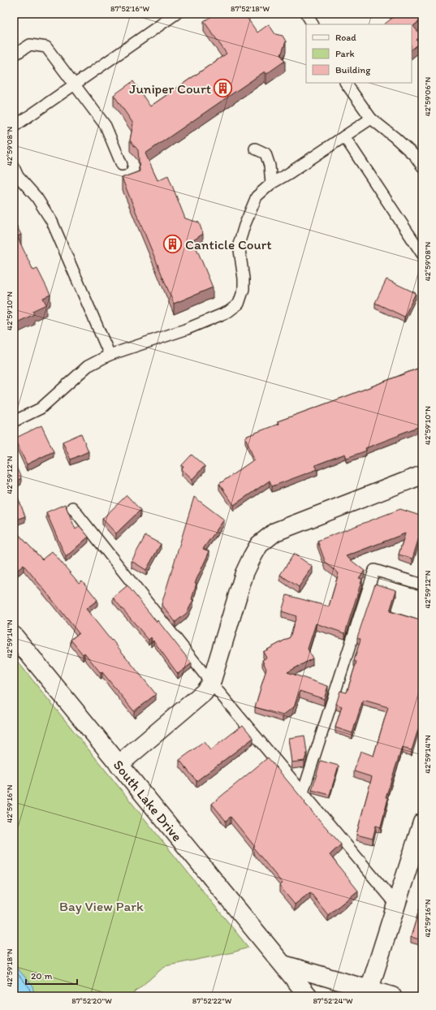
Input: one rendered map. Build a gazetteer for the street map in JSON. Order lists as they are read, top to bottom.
{
  "streets": {
    "street": ["South Lake Drive"]
  },
  "parks": ["Bay View Park"],
  "places": {
    "building": ["Juniper Court", "Canticle Court"]
  },
  "legend": ["Road", "Park", "Building"],
  "scale_bar": "20 m",
  "coordinates": [
    "87°52'16\"W",
    "87°52'18\"W",
    "42°59'06\"N",
    "42°59'08\"N",
    "42°59'10\"N",
    "42°59'12\"N",
    "42°59'14\"N",
    "42°59'16\"N",
    "42°59'18\"N",
    "87°52'20\"W",
    "87°52'22\"W",
    "87°52'24\"W"
  ]
}
